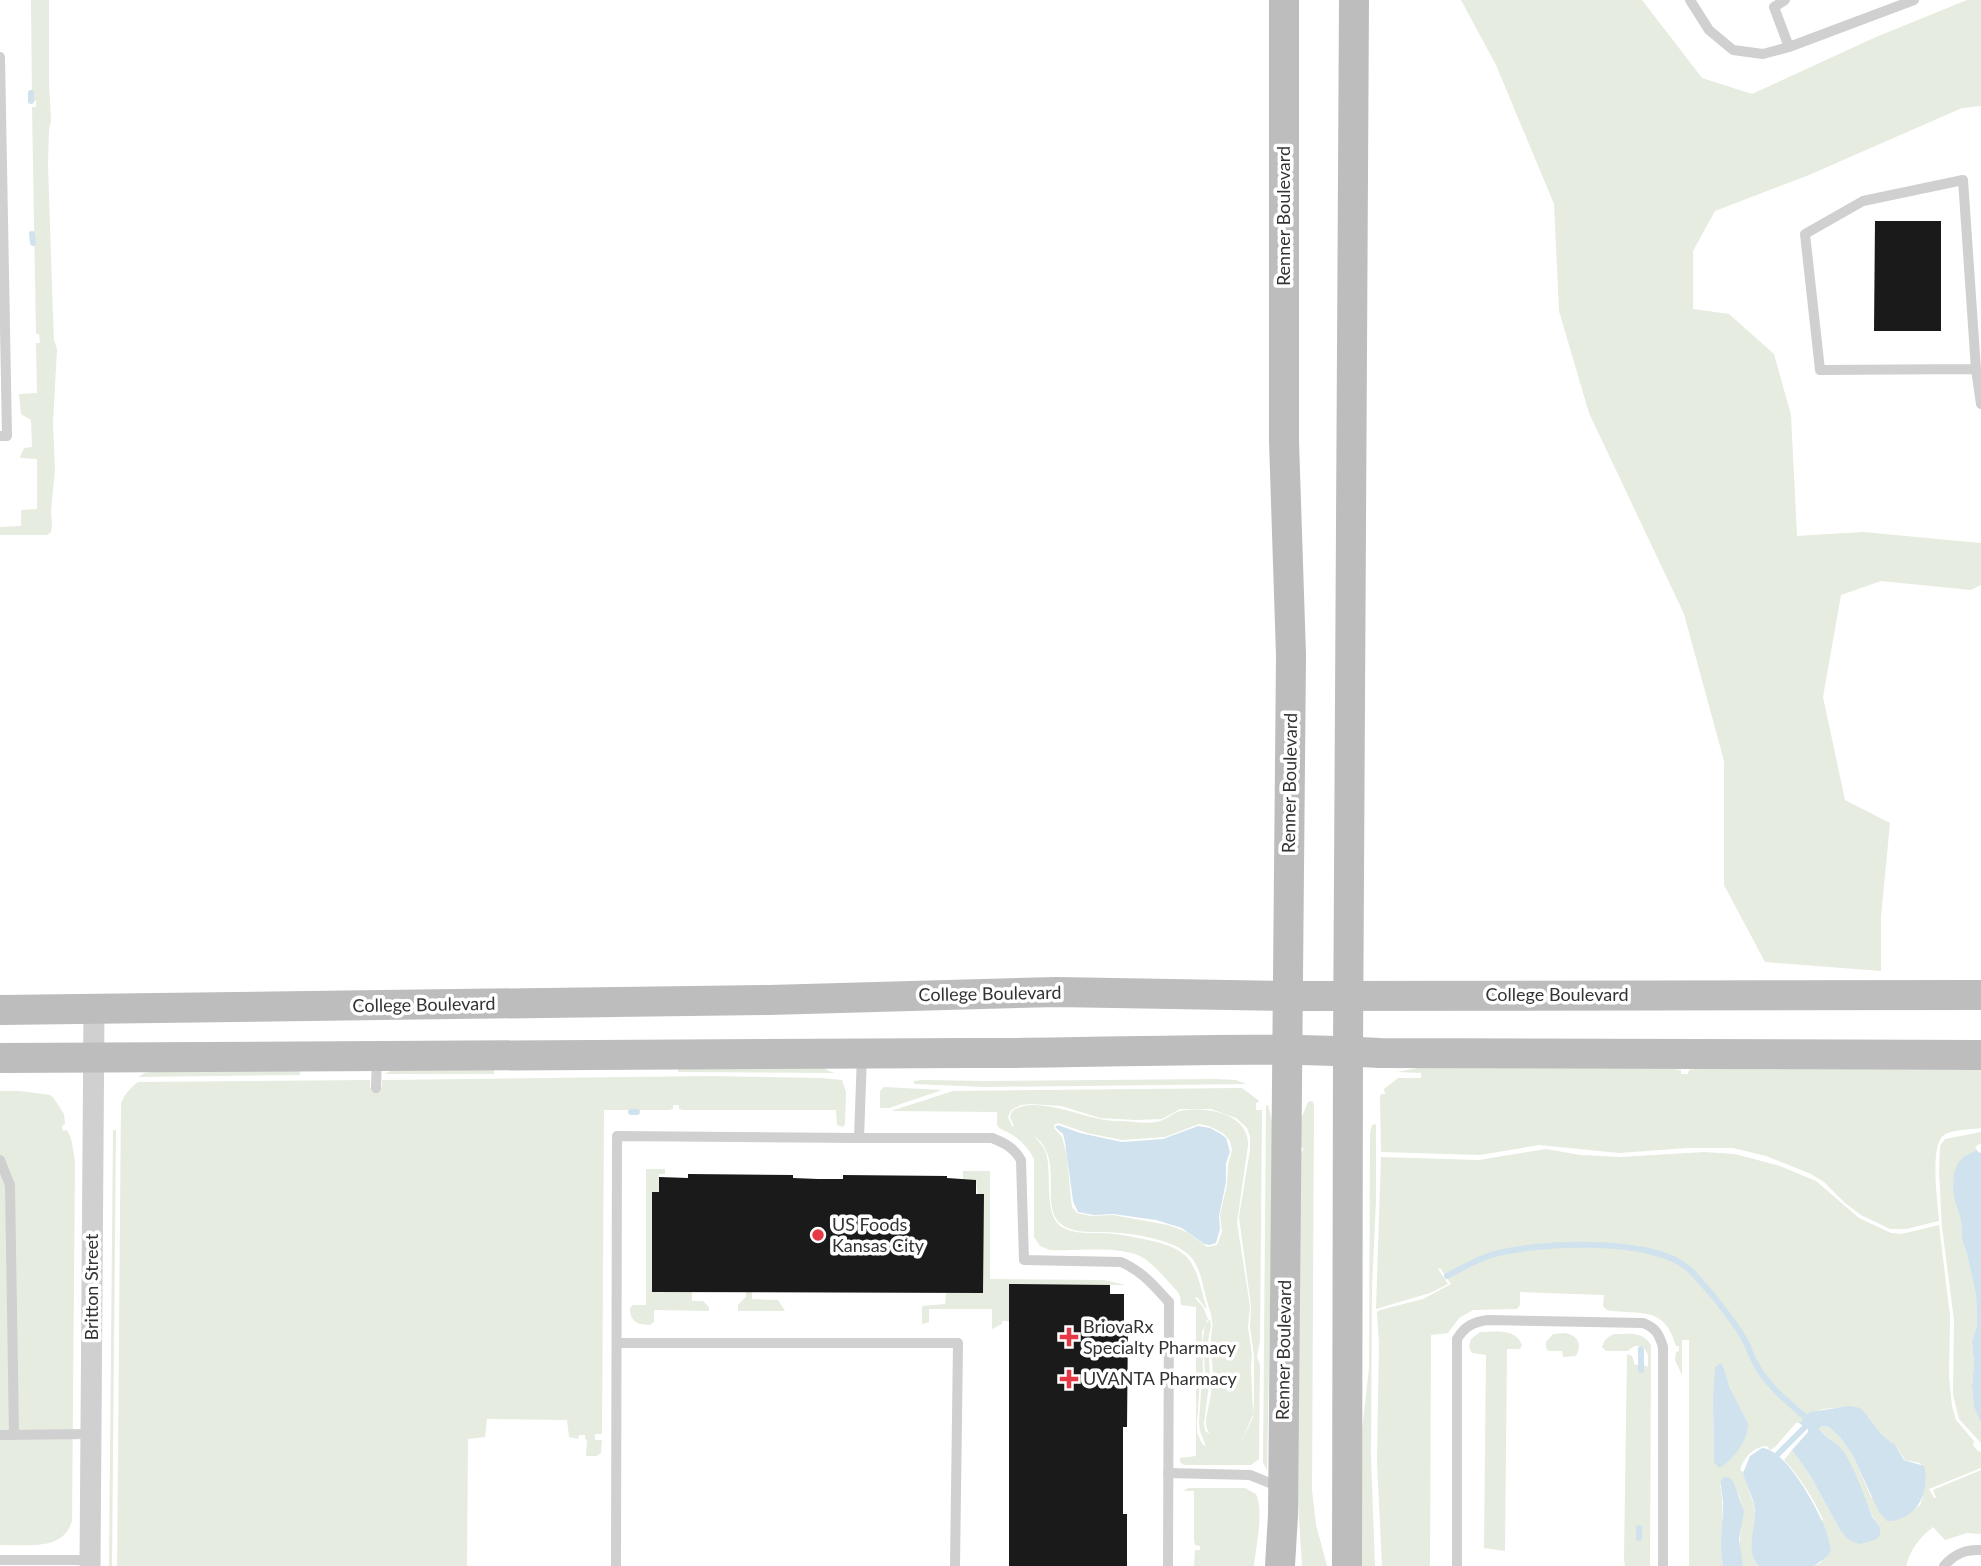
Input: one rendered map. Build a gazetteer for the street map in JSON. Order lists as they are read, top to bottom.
{
  "streets": {
    "main road": ["Renner Boulevard", "College Boulevard"],
    "street": ["Britton Street"]
  },
  "crossings": [
    ["Renner Boulevard", "College Boulevard"],
    ["College Boulevard", "Britton Street"]
  ],
  "places": {
    "other": ["US Foods Kansas City"],
    "health": ["BriovaRx Specialty Pharmacy", "UVANTA Pharmacy"]
  }
}
